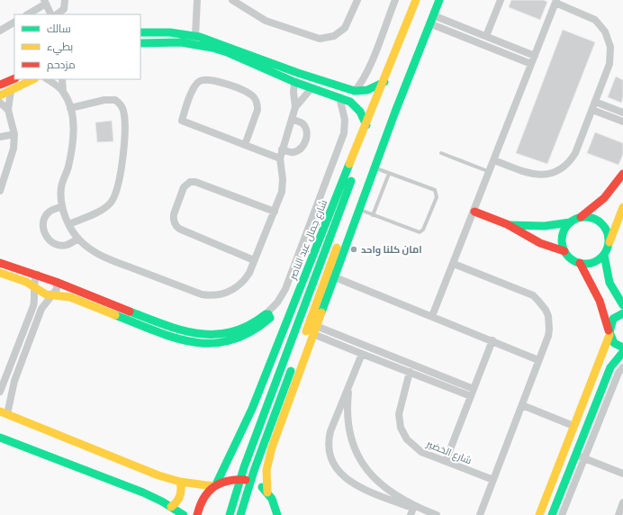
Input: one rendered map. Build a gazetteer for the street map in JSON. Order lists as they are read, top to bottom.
{
  "streets": {
    "main road": ["شارع جمال عبد الناصر"],
    "street": ["شارع الخضير"]
  },
  "places": ["امان كلنا واحد"],
  "legend": ["سالك", "بطيء", "مزدحم"]
}
